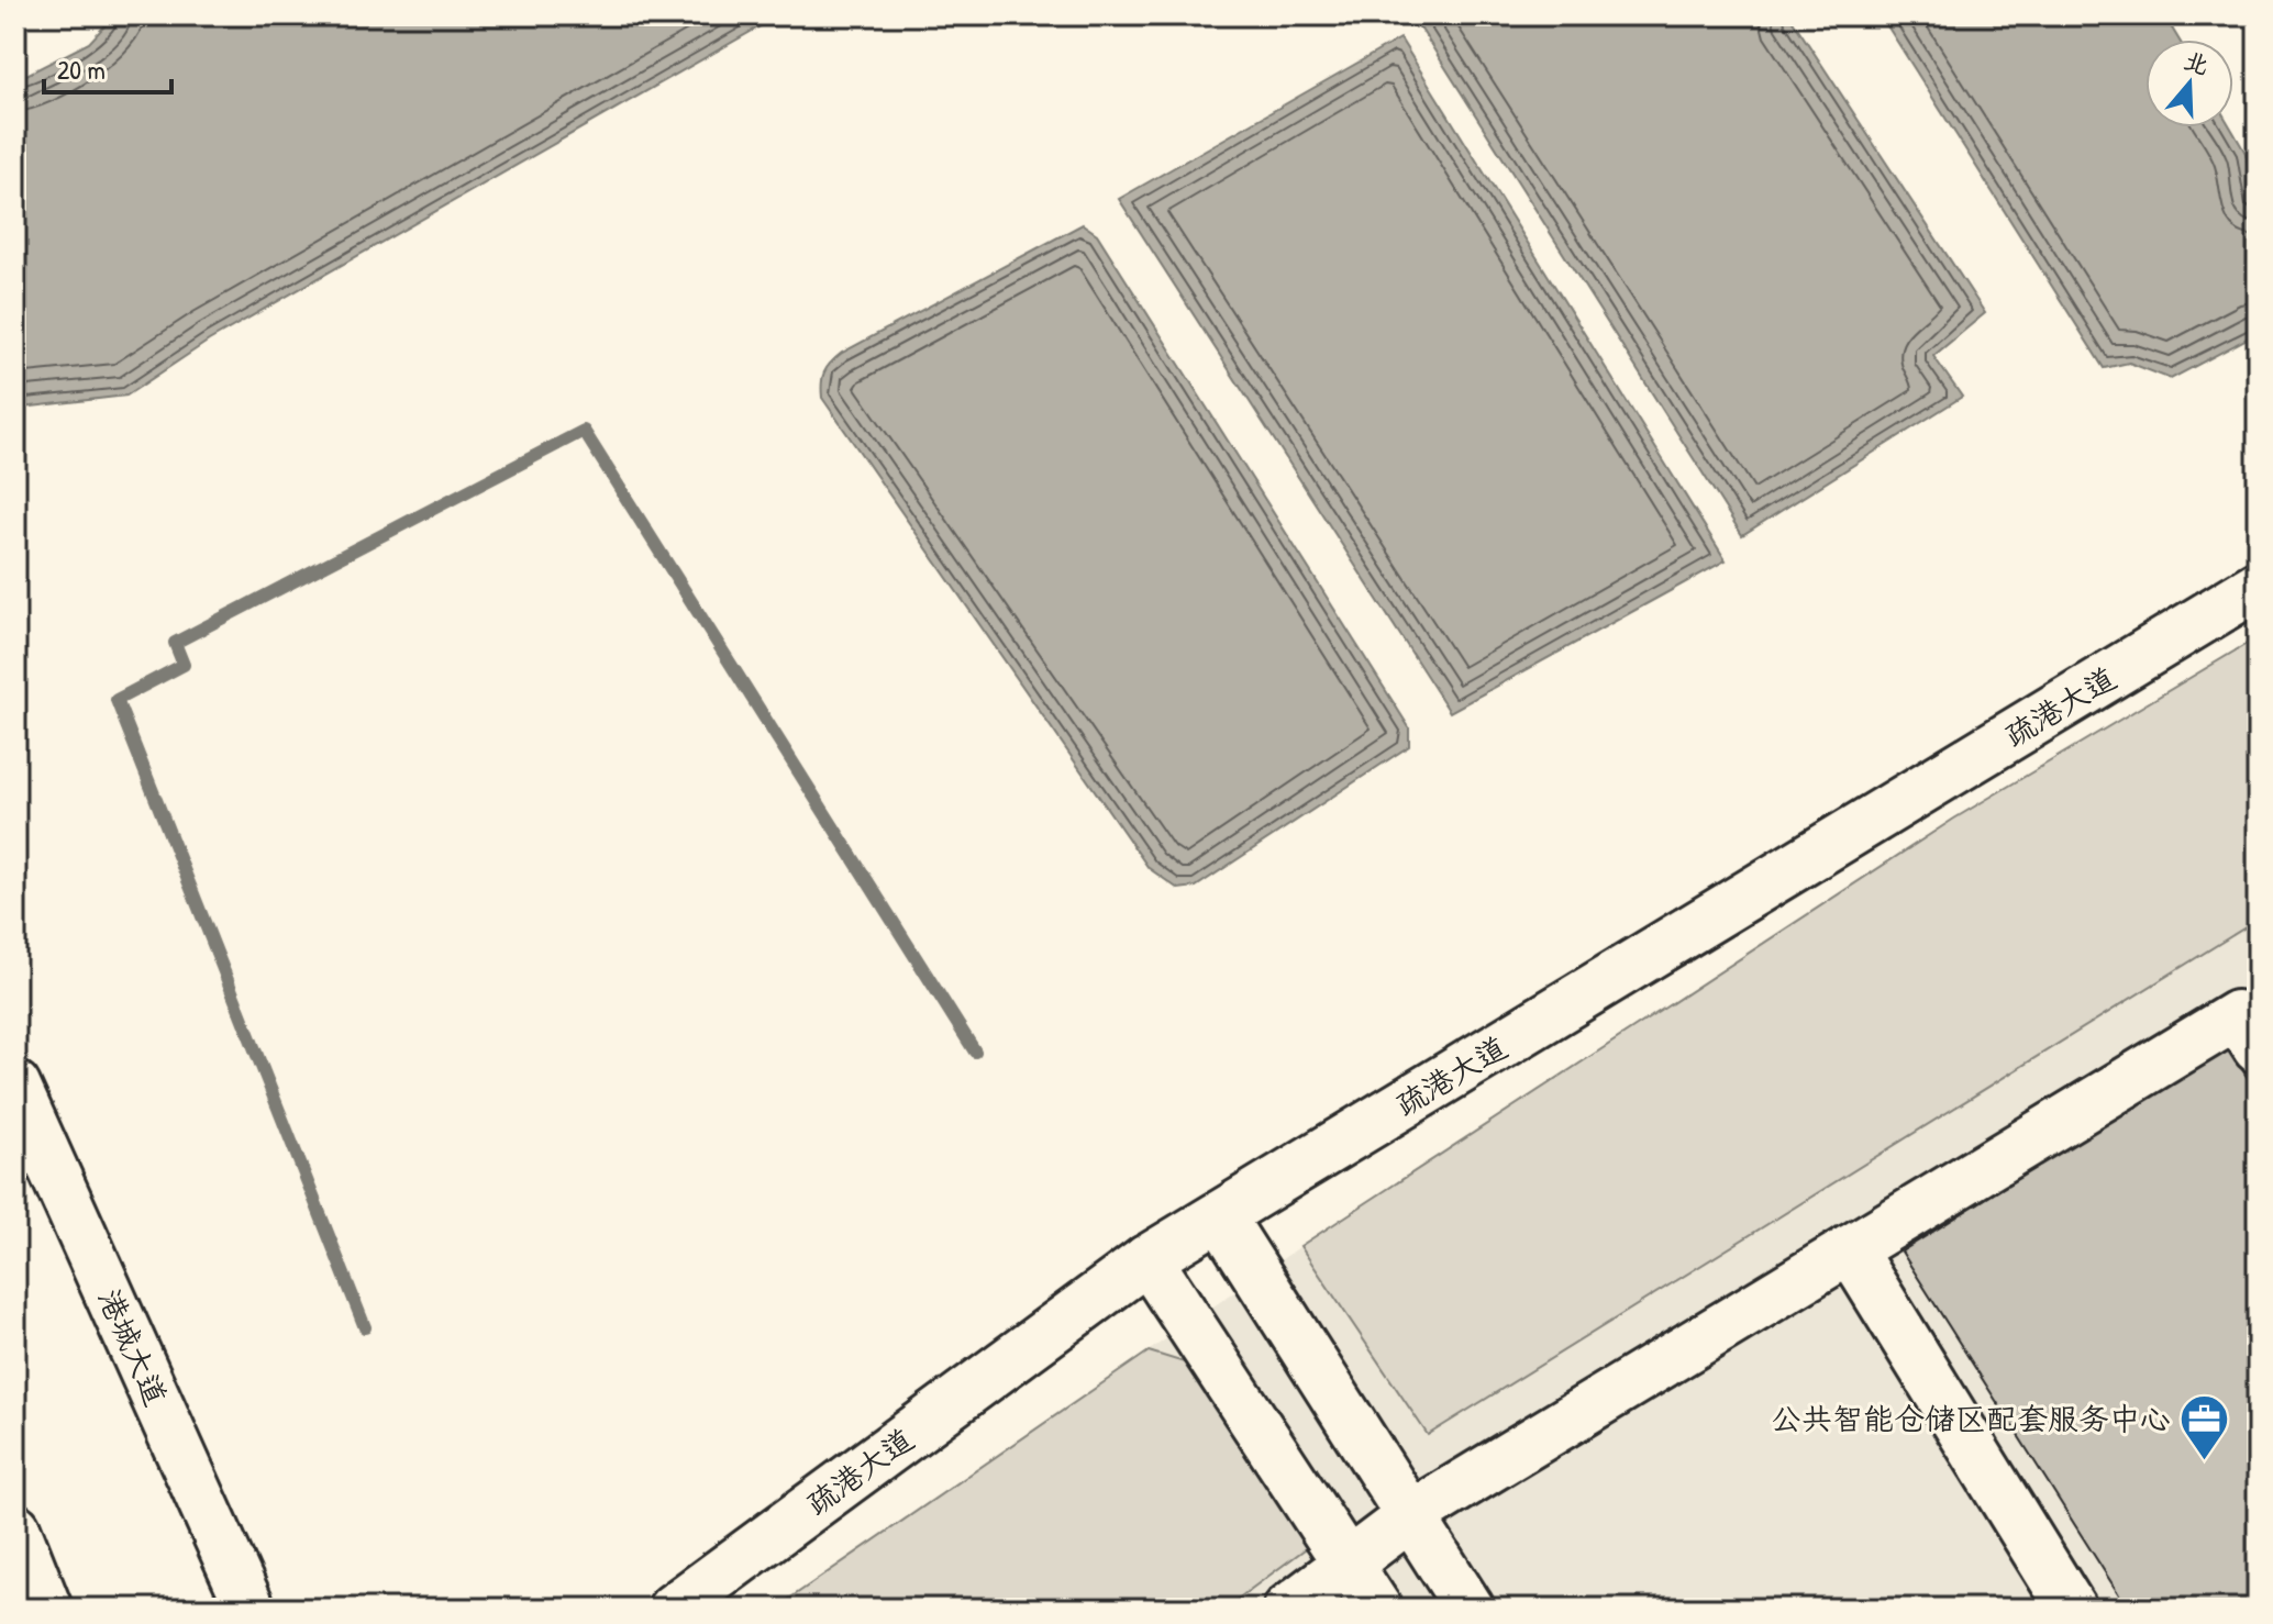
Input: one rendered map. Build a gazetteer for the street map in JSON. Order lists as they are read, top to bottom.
{
  "streets": {
    "main road": ["疏港大道", "港城大道"]
  },
  "places": {
    "office": ["公共智能仓储区配套服务中心"]
  },
  "scale_bar": "20 m",
  "north": "top"
}
